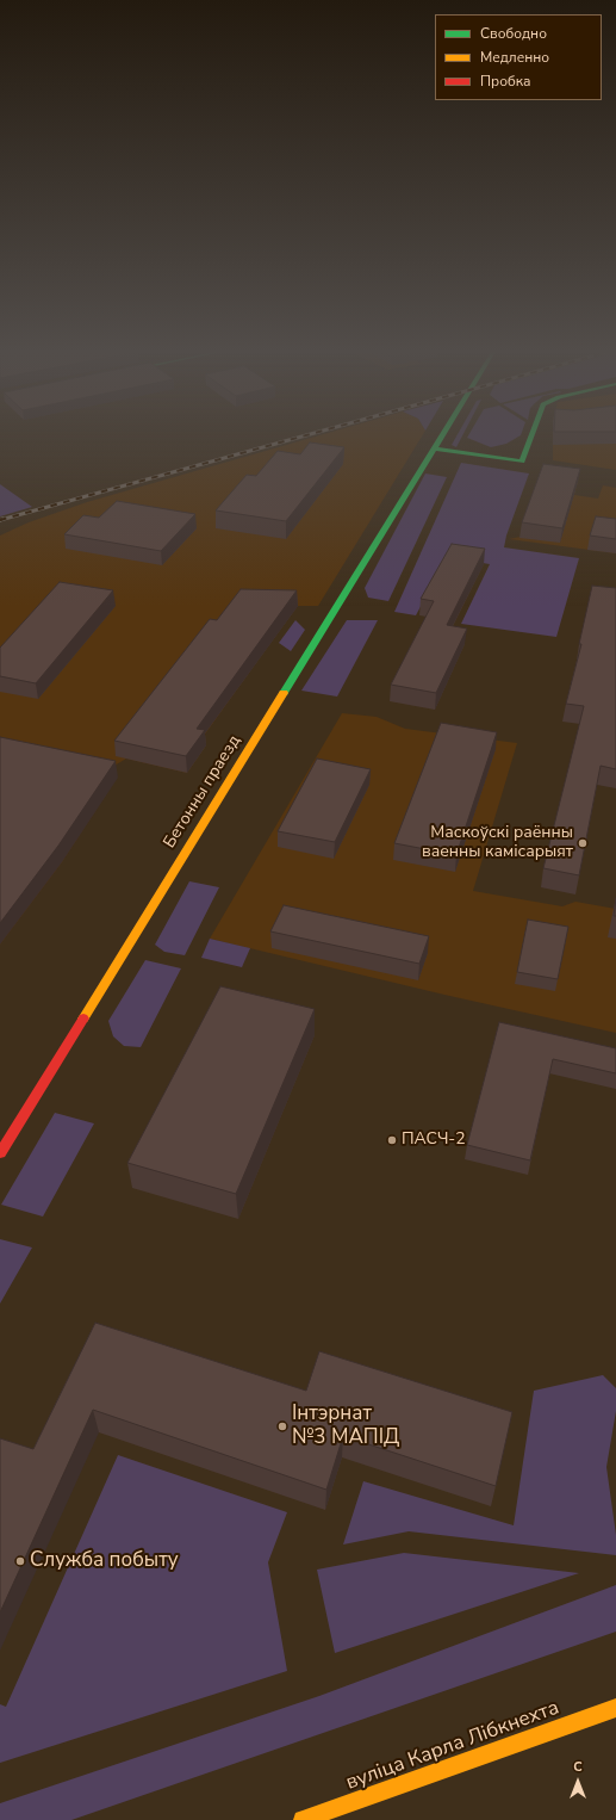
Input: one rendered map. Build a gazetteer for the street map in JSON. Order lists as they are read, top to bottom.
{
  "streets": {
    "street": ["Бетонны праезд", "вуліца Карла Лібкнехта"]
  },
  "places": [
    "Маскоўскі раённы ваенны камісарыят",
    "ПАСЧ-2",
    "Інтэрнат №3 МАПІД",
    "Служба побыту"
  ],
  "legend": ["Свободно", "Медленно", "Пробка"],
  "north": "top"
}
